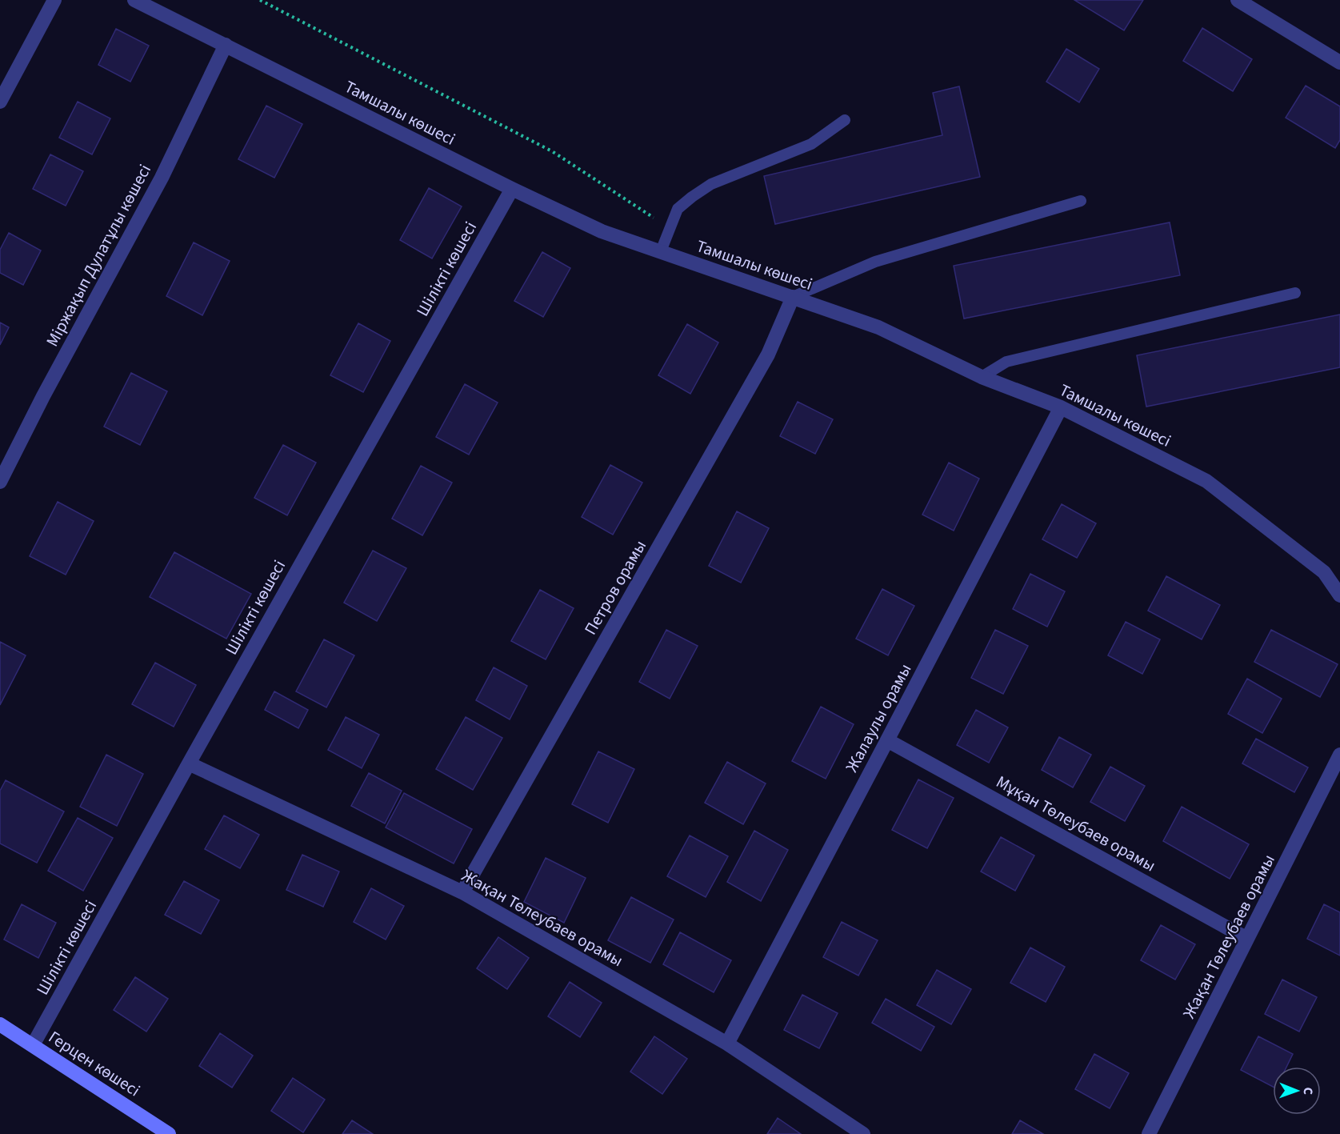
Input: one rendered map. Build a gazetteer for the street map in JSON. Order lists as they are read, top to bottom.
{
  "streets": {
    "street": [
      "Тамшалы көшесі",
      "Міржақып Дулатұлы көшесі",
      "Шілікті көшесі",
      "Петров орамы",
      "Жалаулы орамы",
      "Мұқан Төлеубаев орамы",
      "Жақан Төлеубаев орамы",
      "Герцен көшесі"
    ]
  },
  "crossings": [
    ["Тамшалы көшесі", "Міржақып Дулатұлы көшесі"],
    ["Тамшалы көшесі", "Шілікті көшесі"],
    ["Тамшалы көшесі", "Петров орамы"],
    ["Тамшалы көшесі", "Жалаулы орамы"],
    ["Шілікті көшесі", "Жақан Төлеубаев орамы"],
    ["Шілікті көшесі", "Герцен көшесі"],
    ["Петров орамы", "Жақан Төлеубаев орамы"],
    ["Жалаулы орамы", "Мұқан Төлеубаев орамы"],
    ["Жалаулы орамы", "Жақан Төлеубаев орамы"],
    ["Мұқан Төлеубаев орамы", "Жақан Төлеубаев орамы"]
  ],
  "north": "right"
}
